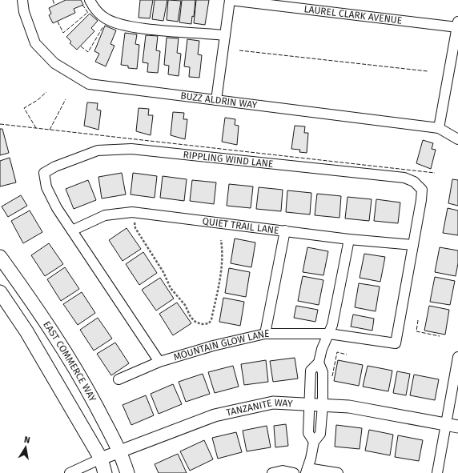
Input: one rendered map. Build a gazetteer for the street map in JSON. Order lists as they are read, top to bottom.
{
  "streets": {
    "main road": ["EAST COMMERCE WAY"],
    "street": [
      "LAUREL CLARK AVENUE",
      "BUZZ ALDRIN WAY",
      "RIPPLING WIND LANE",
      "QUIET TRAIL LANE",
      "MOUNTAIN GLOW LANE",
      "TANZANITE WAY"
    ]
  },
  "crossings": [
    ["RIPPLING WIND LANE", "QUIET TRAIL LANE"],
    ["RIPPLING WIND LANE", "MOUNTAIN GLOW LANE"],
    ["QUIET TRAIL LANE", "MOUNTAIN GLOW LANE"],
    ["EAST COMMERCE WAY", "TANZANITE WAY"]
  ],
  "north": "top"
}
